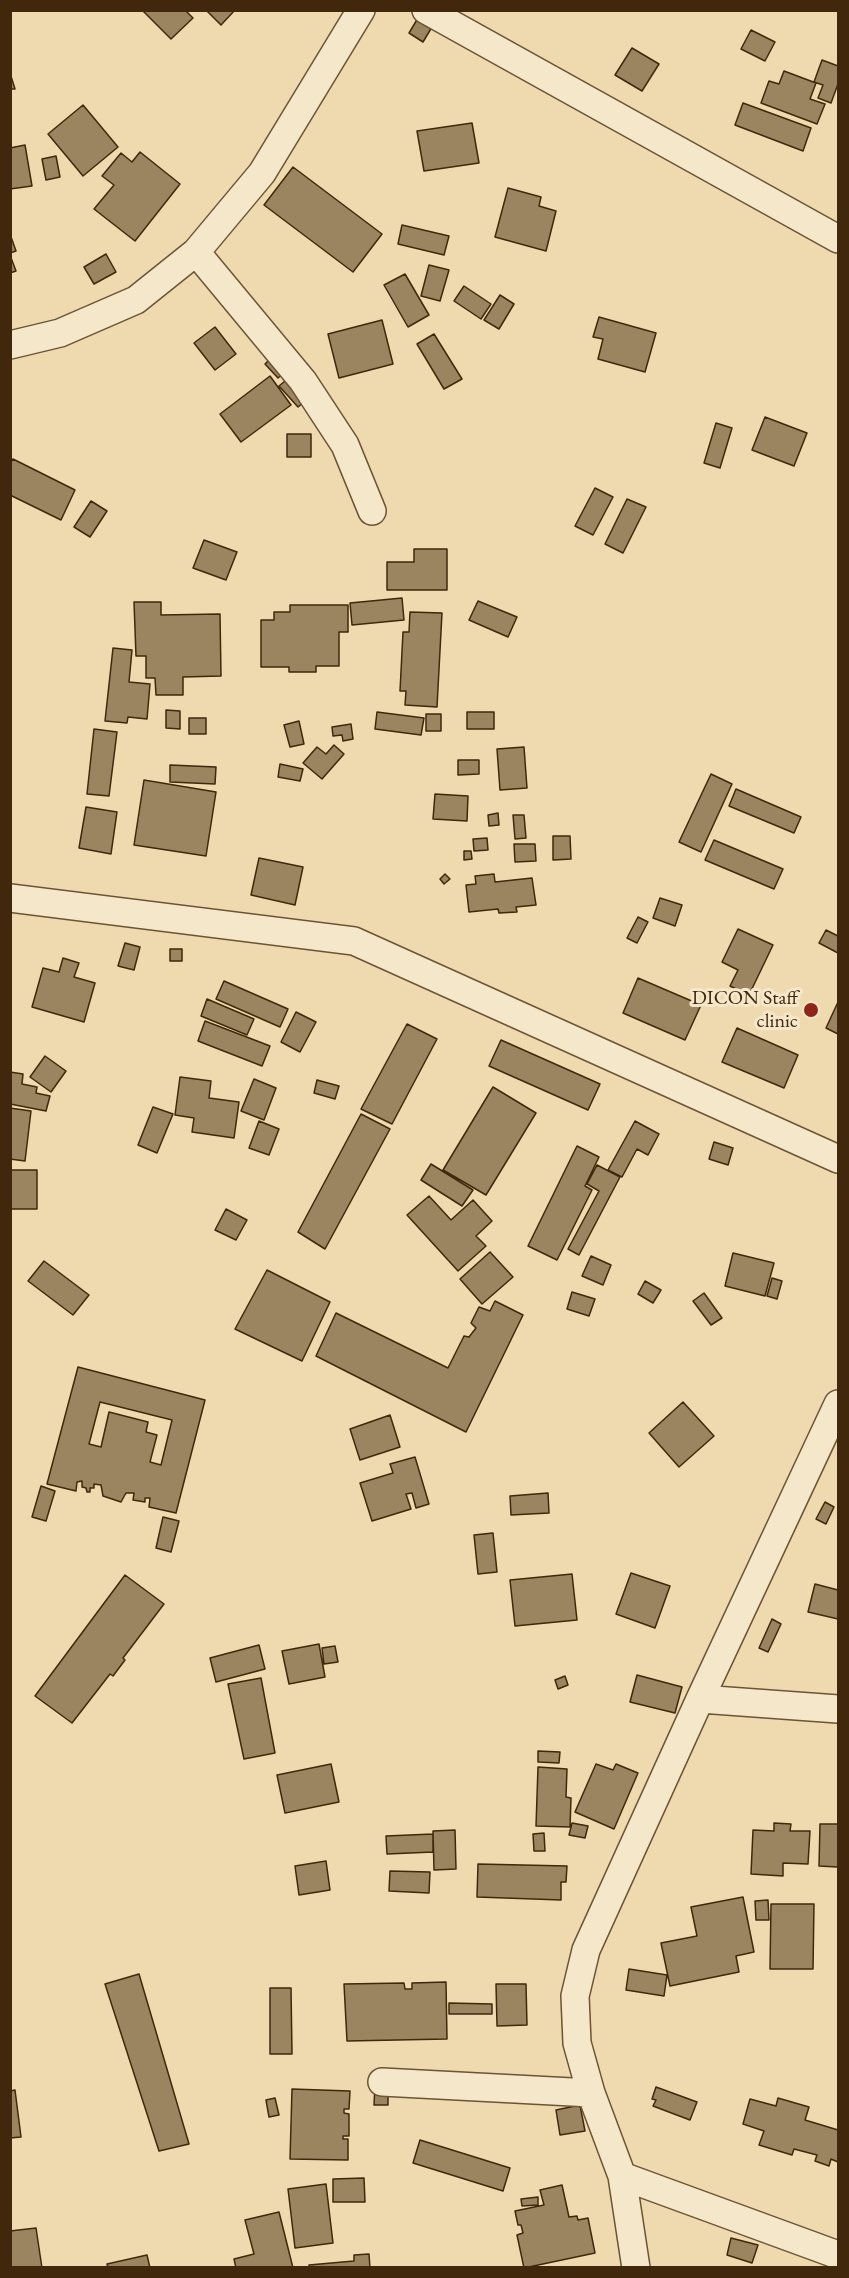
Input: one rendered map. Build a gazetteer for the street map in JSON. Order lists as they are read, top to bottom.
{
  "places": ["DICON Staff clinic"]
}
